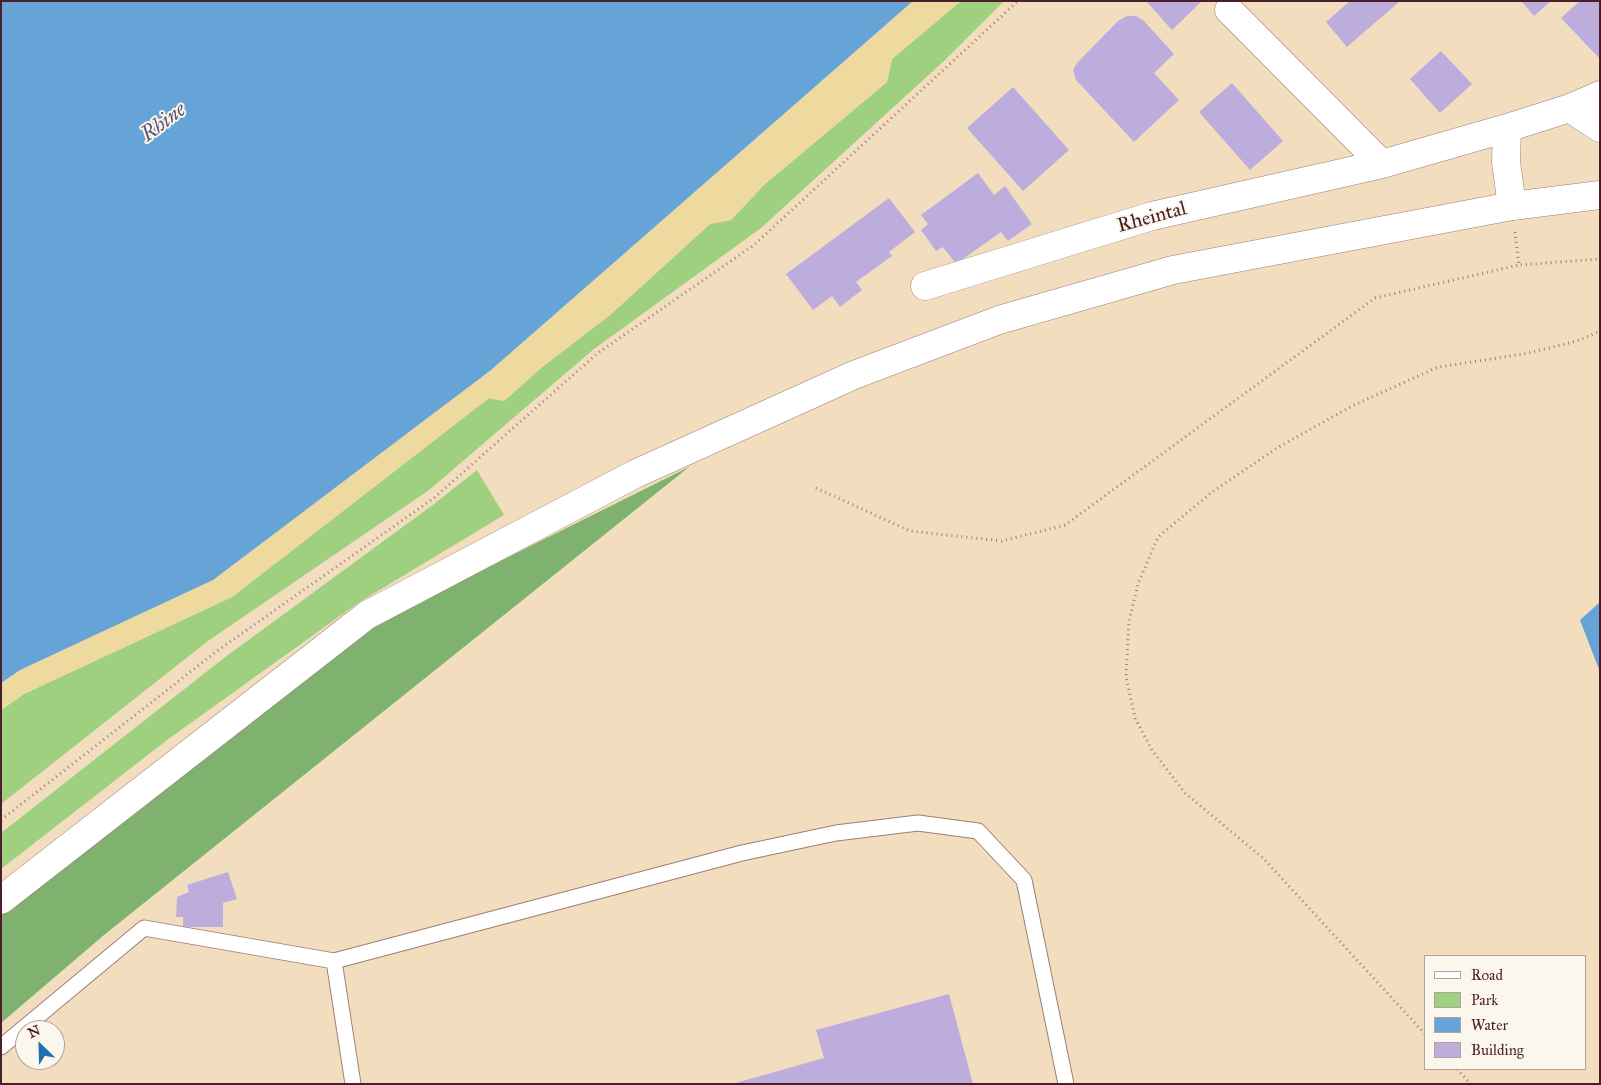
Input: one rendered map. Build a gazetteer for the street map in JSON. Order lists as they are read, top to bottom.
{
  "streets": {
    "street": ["Rheintal"]
  },
  "water": ["Rhine"],
  "legend": [
    "Road",
    "Park",
    "Water",
    "Building"
  ],
  "north": "top left"
}
